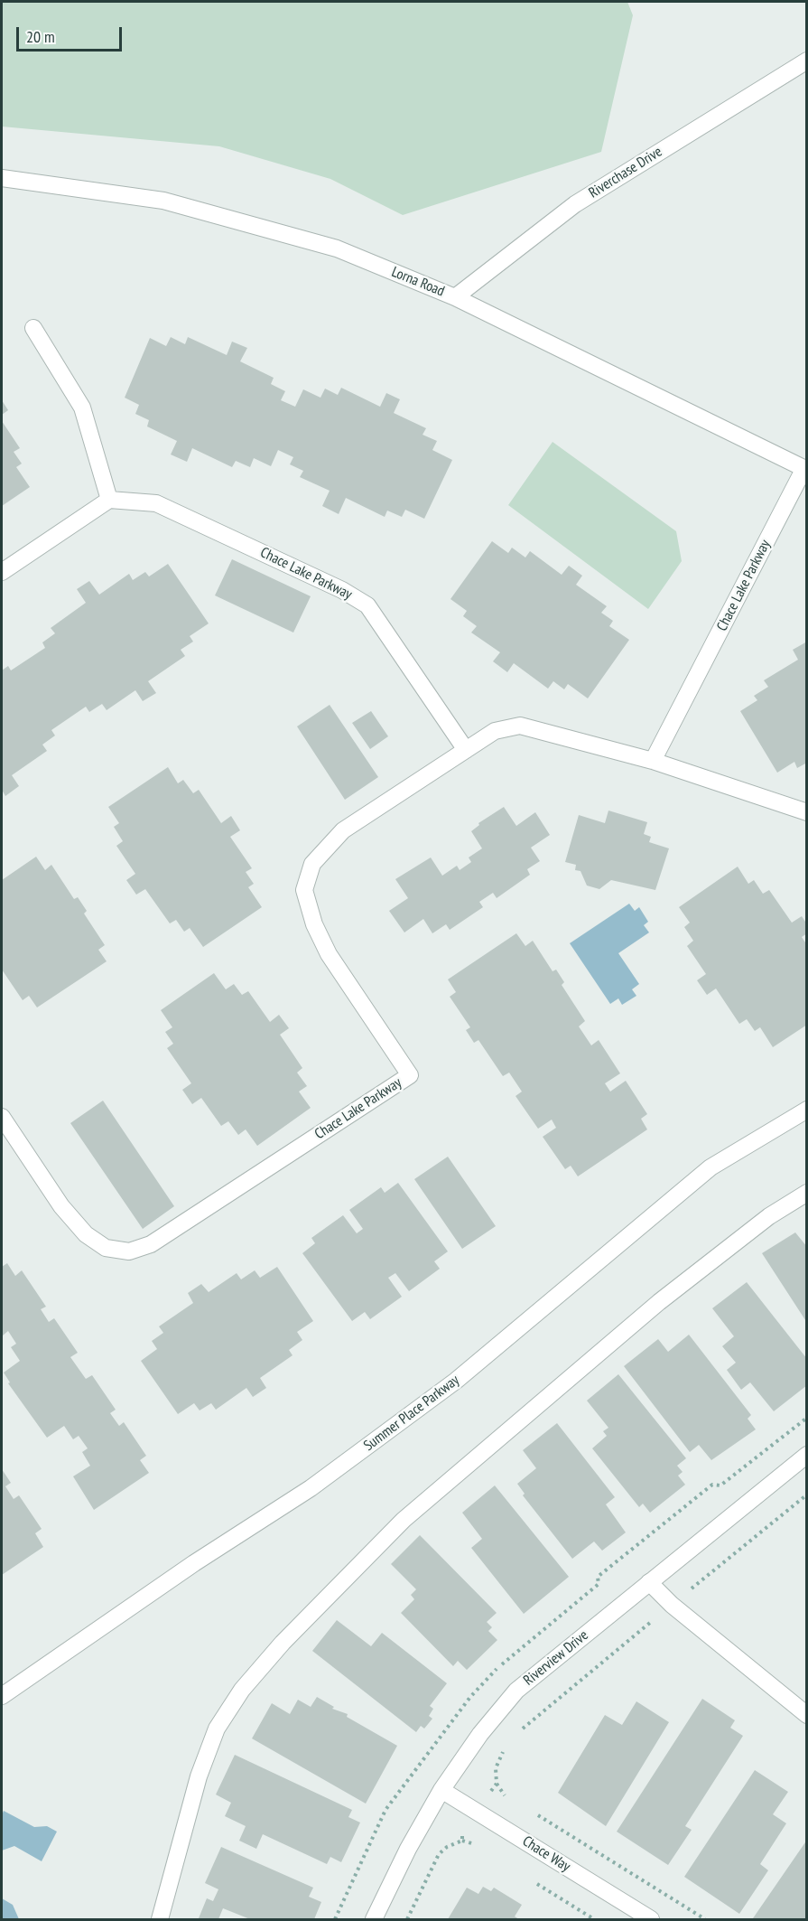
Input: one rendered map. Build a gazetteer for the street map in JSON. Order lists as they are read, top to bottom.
{
  "streets": {
    "street": [
      "Riverchase Drive",
      "Lorna Road",
      "Chace Lake Parkway",
      "Summer Place Parkway",
      "Riverview Drive",
      "Chace Way"
    ]
  },
  "crossings": [
    ["Riverchase Drive", "Lorna Road"],
    ["Lorna Road", "Chace Lake Parkway"],
    ["Riverview Drive", "Chace Way"]
  ],
  "scale_bar": "20 m"
}
